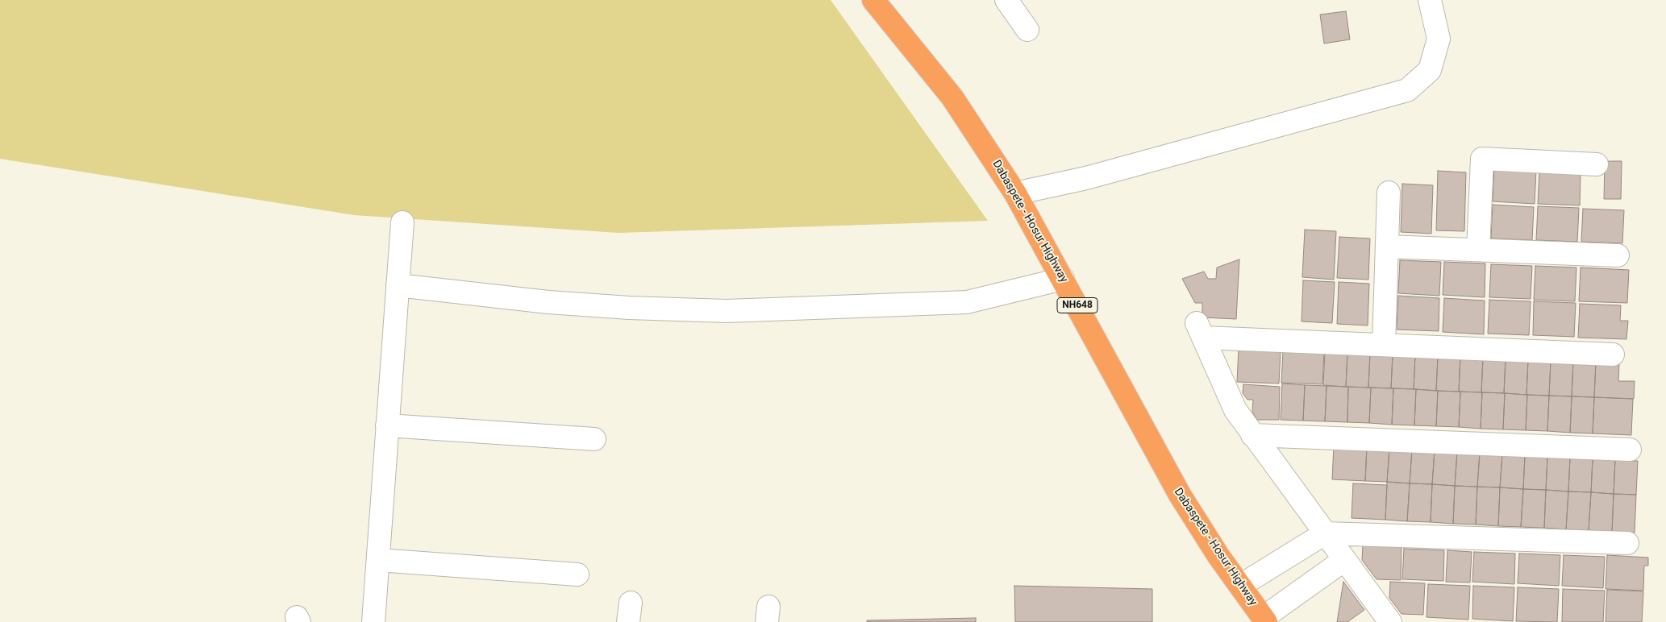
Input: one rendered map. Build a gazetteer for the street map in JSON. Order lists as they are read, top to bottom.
{
  "streets": {
    "highway": ["Dabaspete - Hosur Highway", "NH648"]
  }
}
